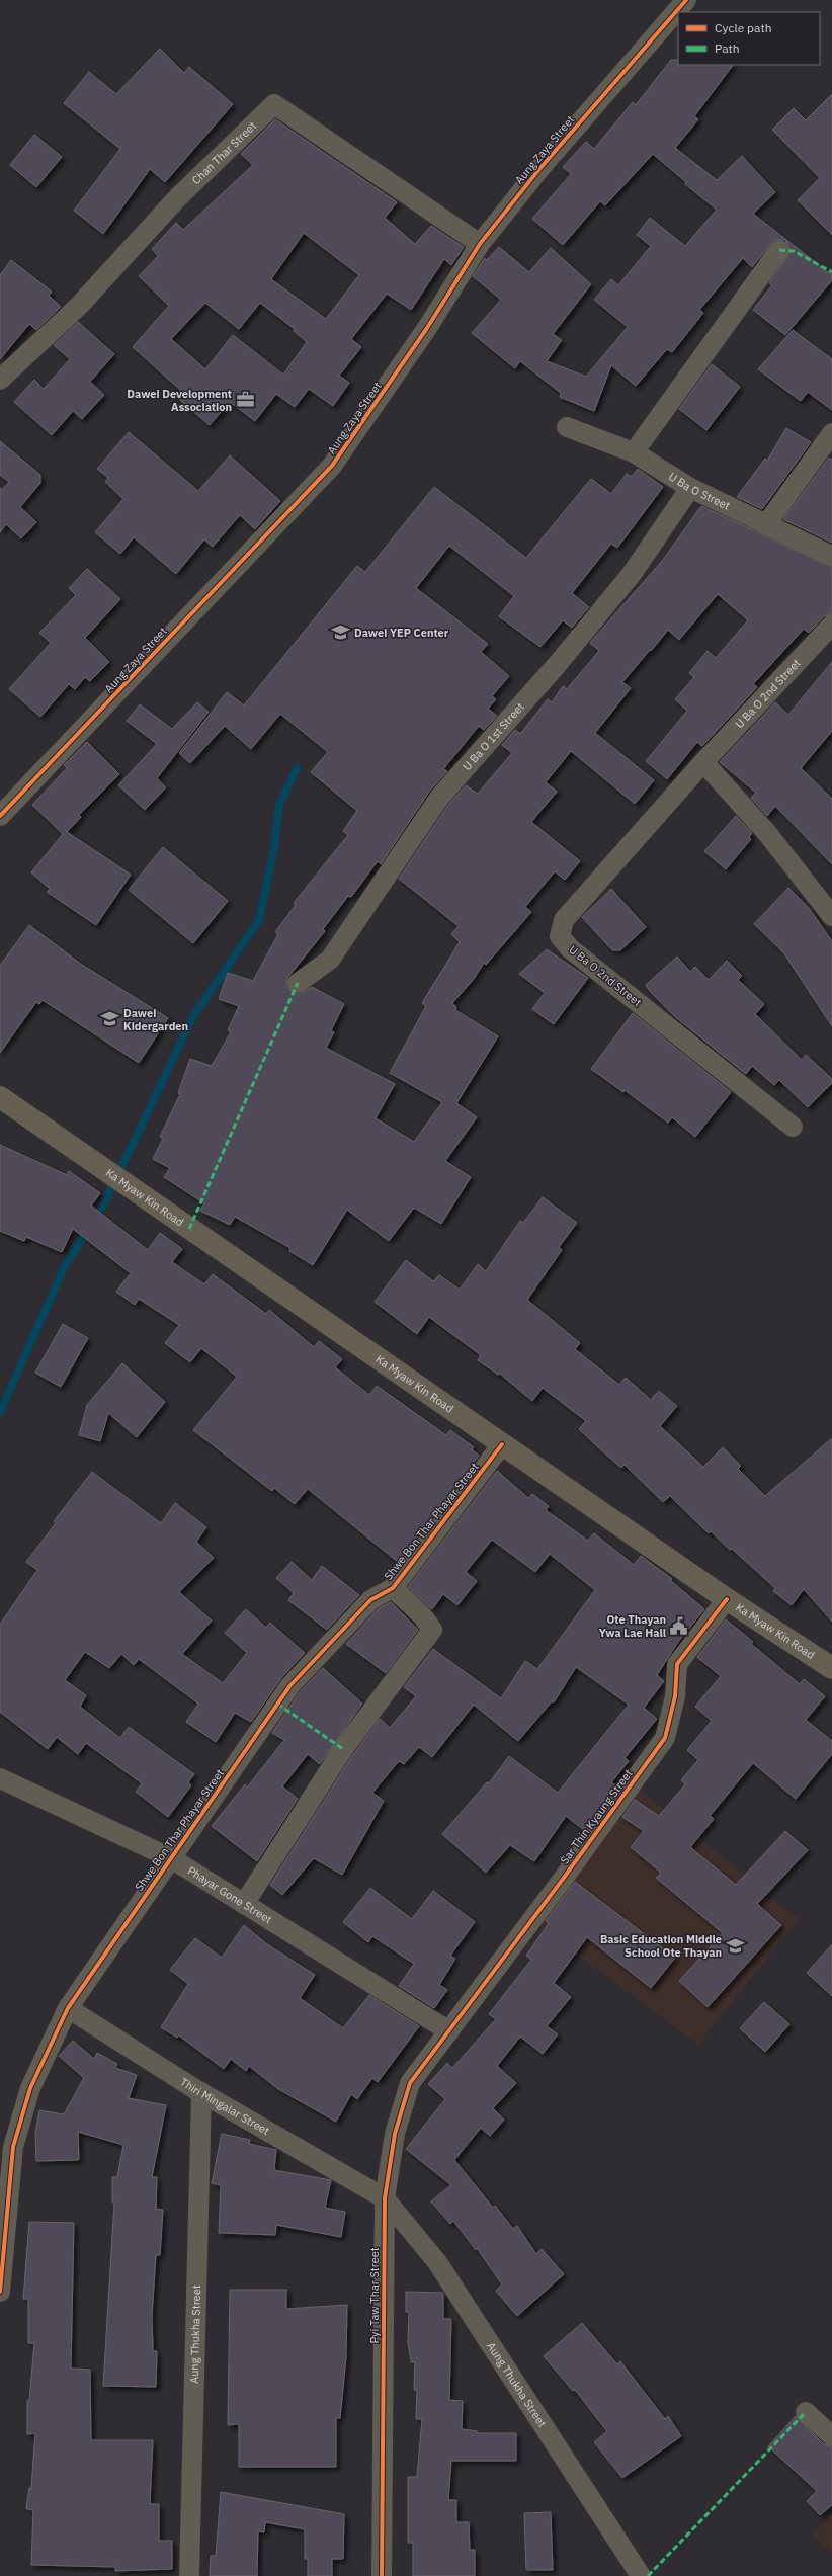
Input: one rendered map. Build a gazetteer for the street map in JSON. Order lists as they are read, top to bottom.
{
  "streets": {
    "main road": ["Ka Myaw Kin Road"],
    "street": [
      "Aung Zaya Street",
      "Chan Thar Street",
      "U Ba O Street",
      "U Ba O 2nd Street",
      "U Ba O 1st Street",
      "Shwe Bon Thar Phayar Street",
      "Sar Thin Kyaung Street",
      "Phayar Gone Street",
      "Thiri Mingalar Street",
      "Pyi Taw Thar Street",
      "Aung Thukha Street"
    ]
  },
  "crossings": [
    ["Aung Zaya Street", "Chan Thar Street"],
    ["U Ba O Street", "U Ba O 1st Street"],
    ["Ka Myaw Kin Road", "Shwe Bon Thar Phayar Street"],
    ["Ka Myaw Kin Road", "Sar Thin Kyaung Street"],
    ["Shwe Bon Thar Phayar Street", "Phayar Gone Street"],
    ["Shwe Bon Thar Phayar Street", "Thiri Mingalar Street"],
    ["Sar Thin Kyaung Street", "Phayar Gone Street"],
    ["Sar Thin Kyaung Street", "Pyi Taw Thar Street"],
    ["Phayar Gone Street", "Pyi Taw Thar Street"],
    ["Thiri Mingalar Street", "Pyi Taw Thar Street"],
    ["Thiri Mingalar Street", "Aung Thukha Street"],
    ["Pyi Taw Thar Street", "Aung Thukha Street"]
  ],
  "places": {
    "office": ["Dawei Development Association"],
    "school or university": ["Dawei YEP Center", "Dawei Kidergarden", "Basic Education Middle School Ote Thayan"],
    "public building": ["Ote Thayan Ywa Lae Hall"]
  },
  "legend": ["Cycle path", "Path"]
}
